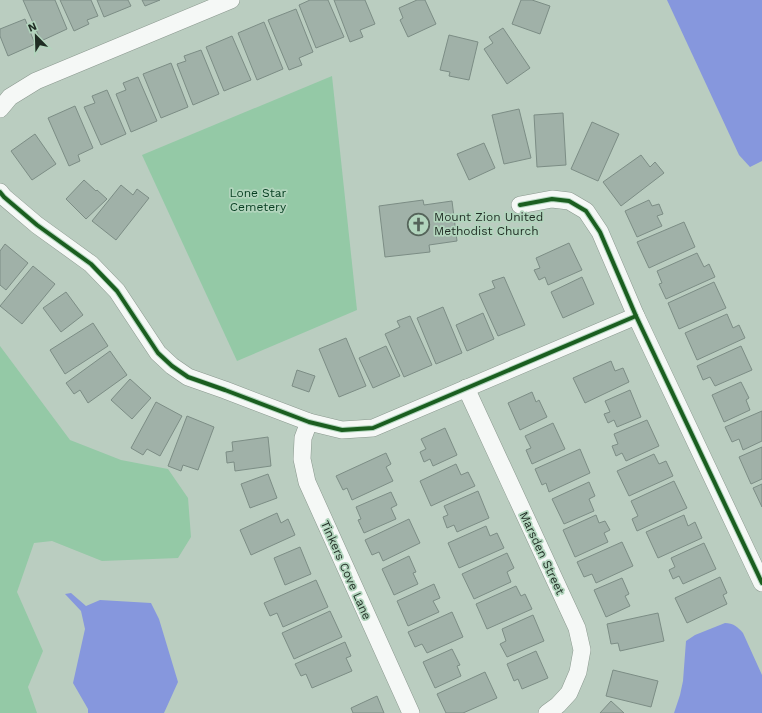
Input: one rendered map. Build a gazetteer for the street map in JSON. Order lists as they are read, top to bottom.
{
  "streets": {
    "street": ["Marsden Street", "Tinkers Cove Lane"]
  },
  "parks": ["Lone Star Cemetery"],
  "places": {
    "church": ["Mount Zion United Methodist Church"]
  },
  "north": "top left"
}
